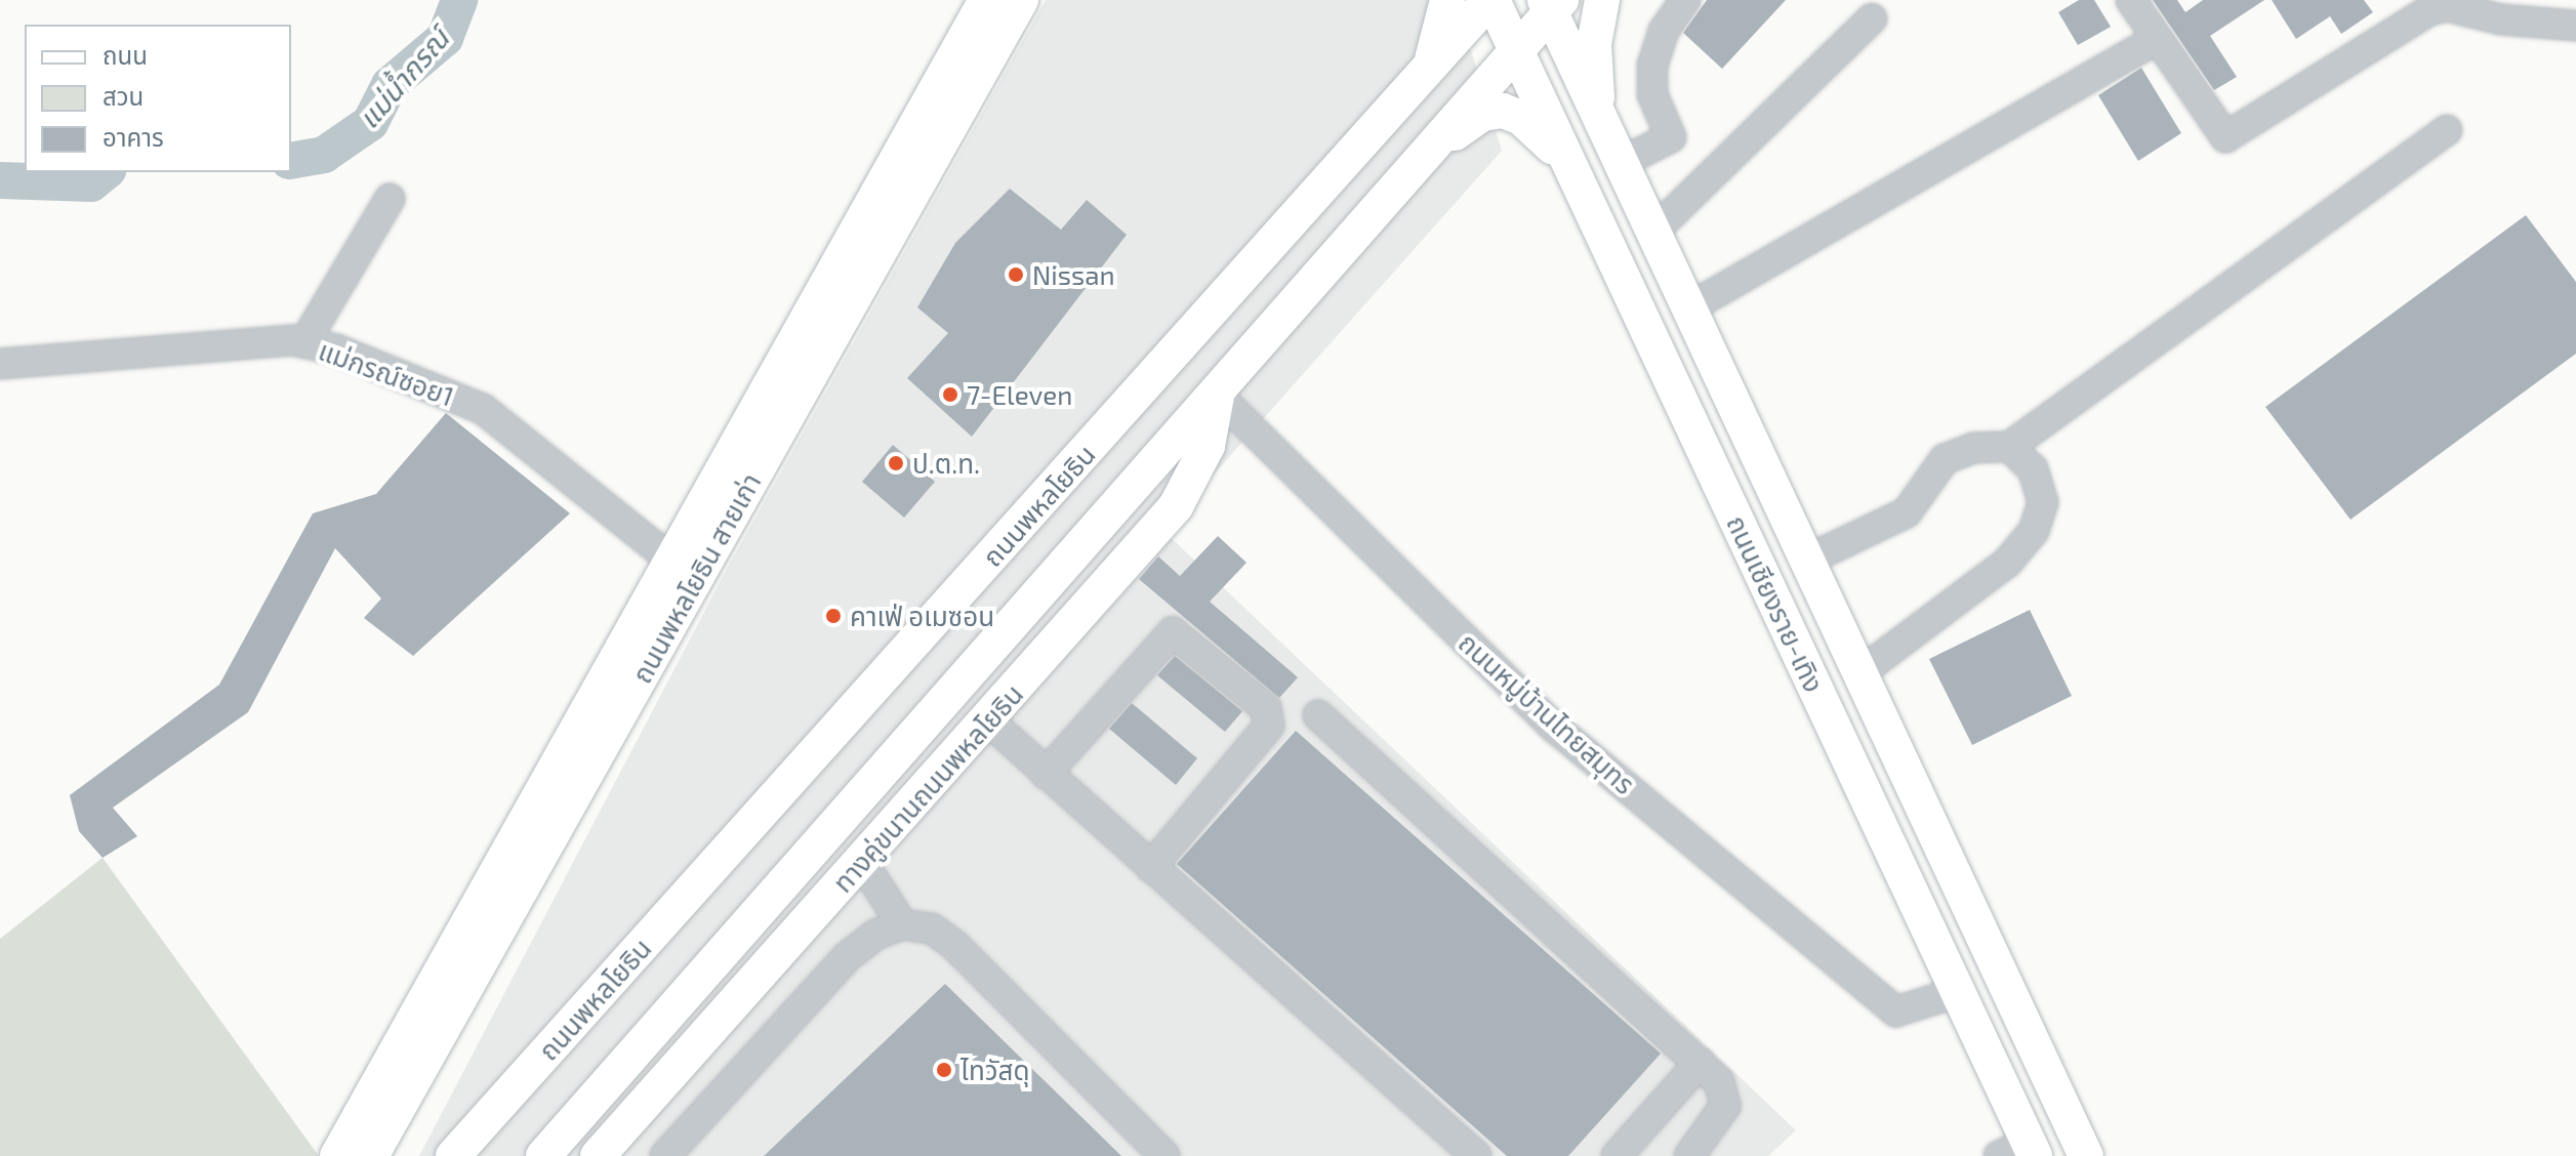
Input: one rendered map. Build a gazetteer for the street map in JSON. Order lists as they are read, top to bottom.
{
  "streets": {
    "main road": [
      "ถนนพหลโยธิน",
      "ถนนพหลโยธิน สายเก่า",
      "ถนนเชียงราย-เทิง",
      "ทางคู่ขนานถนนพหลโยธิน"
    ],
    "street": ["แม่กรณ์ซอย1", "ถนนหมู่บ้านไทยสมุทร"]
  },
  "crossings": [
    ["แม่กรณ์ซอย1", "ถนนพหลโยธิน สายเก่า"],
    ["ถนนพหลโยธิน", "ถนนเชียงราย-เทิง"],
    ["ถนนเชียงราย-เทิง", "ถนนหมู่บ้านไทยสมุทร"],
    ["ถนนหมู่บ้านไทยสมุทร", "ทางคู่ขนานถนนพหลโยธิน"]
  ],
  "water": ["แม่น้ำกรณ์"],
  "places": [
    "Nissan",
    "7-Eleven",
    "ป.ต.ท.",
    "คาเฟ่ อเมซอน",
    "ไทวัสดุ"
  ],
  "legend": ["ถนน", "สวน", "อาคาร"]
}
